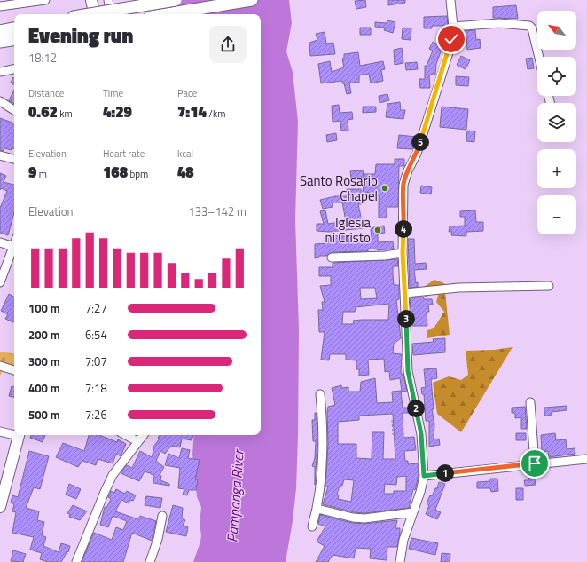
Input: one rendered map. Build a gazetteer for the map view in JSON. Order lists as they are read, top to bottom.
{
  "water": ["Pampanga River"],
  "places": ["Santo Rosario Chapel", "Iglesia ni Cristo"],
  "north": "top left",
  "page": {
    "map_buttons": ["+", "−"],
    "heading": ["Evening run", "18:12"],
    "stats": [
      ["Distance", "0.62 km"],
      ["Time", "4:29"],
      ["Pace", "7:14 /km"],
      ["Elevation", "9 m"],
      ["Heart rate", "168 bpm"],
      ["kcal", "48"]
    ],
    "pins": [
      "5",
      "4",
      "3",
      "2",
      "1"
    ],
    "chart": ["Elevation", "133–142 m"],
    "list": [
      {
        "name": "100 m",
        "note": "7:27"
      },
      {
        "name": "200 m",
        "note": "6:54"
      },
      {
        "name": "300 m",
        "note": "7:07"
      },
      {
        "name": "400 m",
        "note": "7:18"
      },
      {
        "name": "500 m",
        "note": "7:26"
      }
    ]
  }
}
